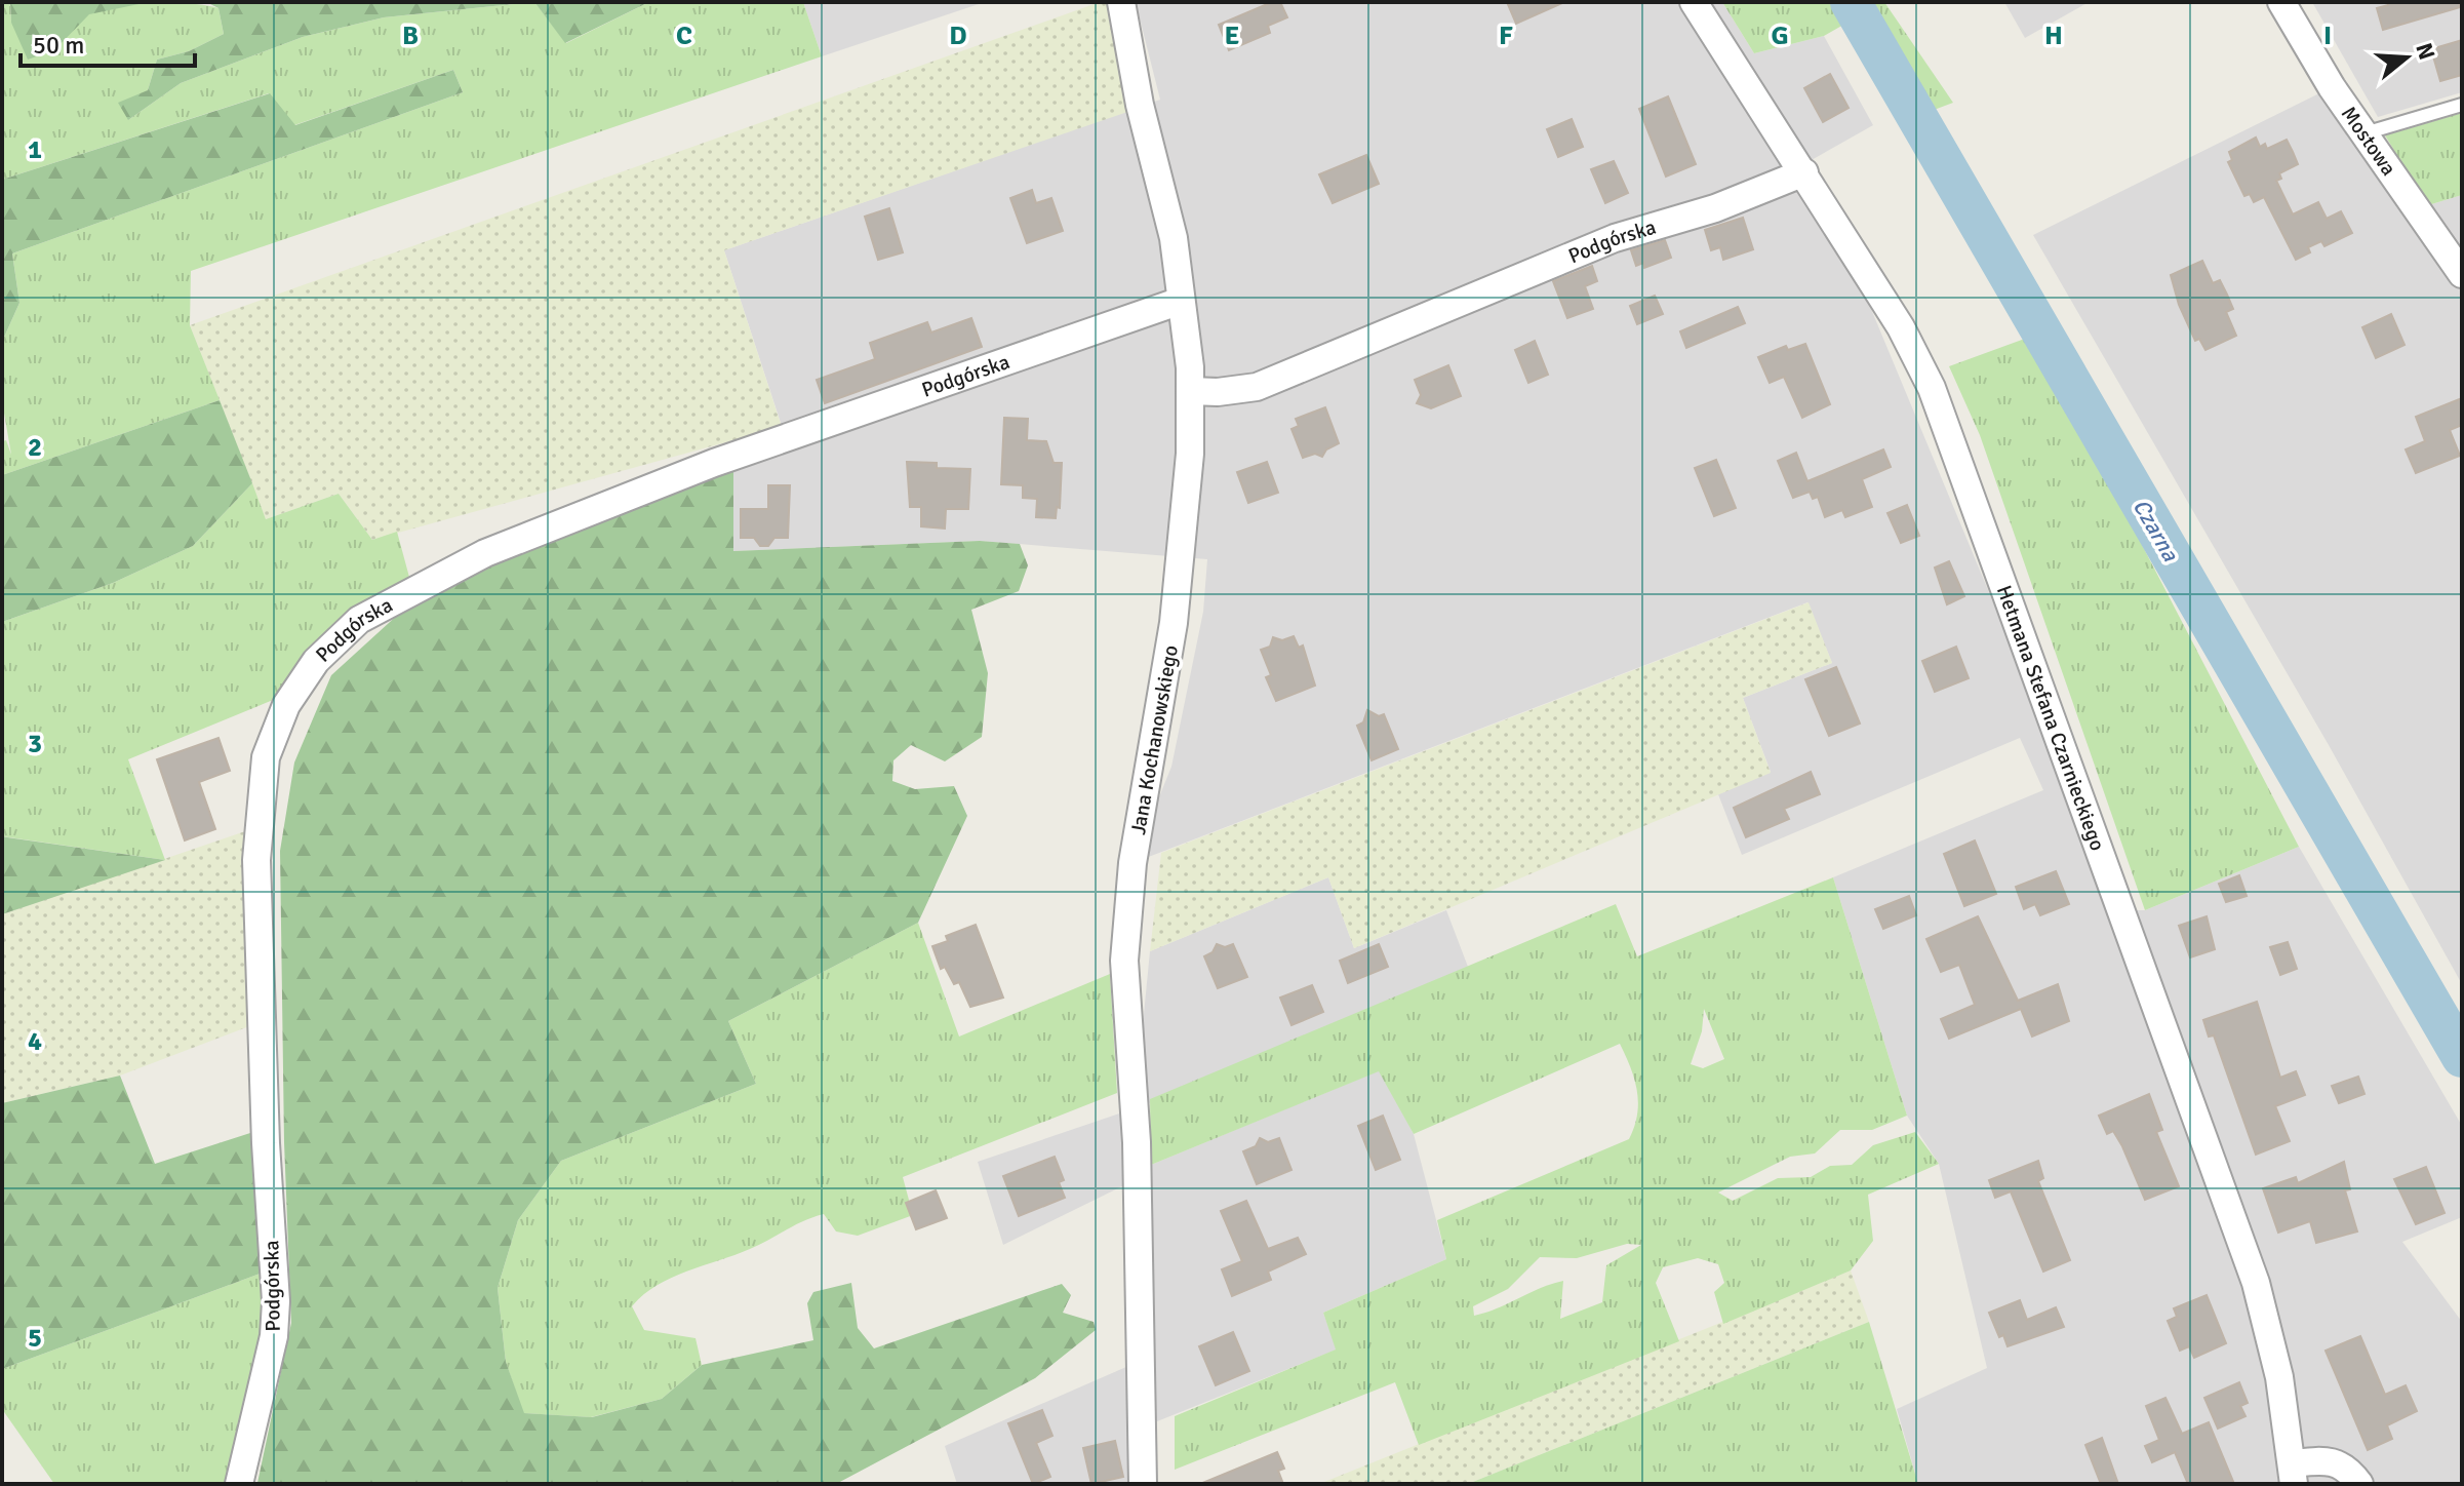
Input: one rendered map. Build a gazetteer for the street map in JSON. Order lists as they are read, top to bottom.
{
  "streets": {
    "street": [
      "Mostowa",
      "Podgórska",
      "Hetmana Stefana Czarnieckiego",
      "Jana Kochanowskiego"
    ]
  },
  "crossings": [
    ["Podgórska", "Hetmana Stefana Czarnieckiego"],
    ["Podgórska", "Jana Kochanowskiego"]
  ],
  "water": ["Czarna"],
  "scale_bar": "50 m",
  "north": "right",
  "grid": {
    "columns": [
      "B",
      "C",
      "D",
      "E",
      "F",
      "G",
      "H",
      "I"
    ],
    "rows": [
      "1",
      "2",
      "3",
      "4",
      "5"
    ]
  }
}
